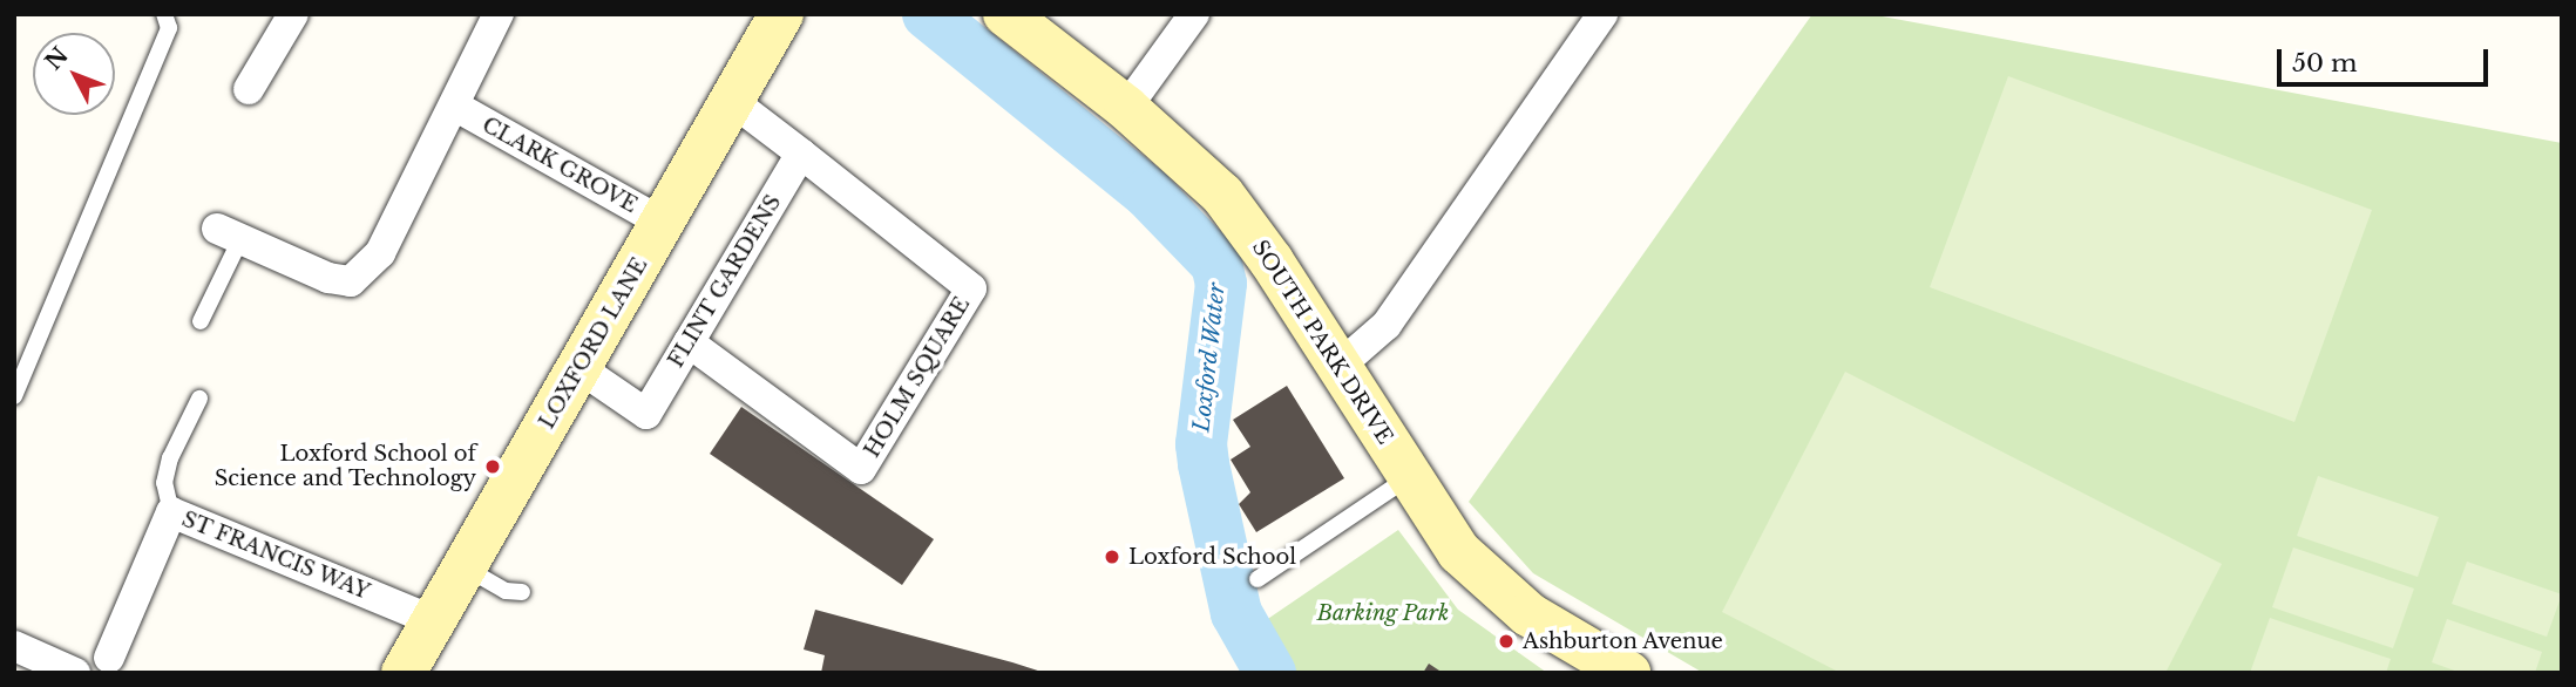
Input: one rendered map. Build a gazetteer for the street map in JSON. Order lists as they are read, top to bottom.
{
  "streets": {
    "street": [
      "CLARK GROVE",
      "FLINT GARDENS",
      "SOUTH PARK DRIVE",
      "LOXFORD LANE",
      "HOLM SQUARE",
      "ST FRANCIS WAY"
    ]
  },
  "crossings": [
    ["CLARK GROVE", "LOXFORD LANE"],
    ["FLINT GARDENS", "LOXFORD LANE"],
    ["FLINT GARDENS", "HOLM SQUARE"],
    ["LOXFORD LANE", "ST FRANCIS WAY"]
  ],
  "water": ["Loxford Water"],
  "parks": ["Barking Park"],
  "places": ["Loxford School of Science and Technology", "Loxford School", "Ashburton Avenue"],
  "scale_bar": "50 m",
  "north": "top left"
}
